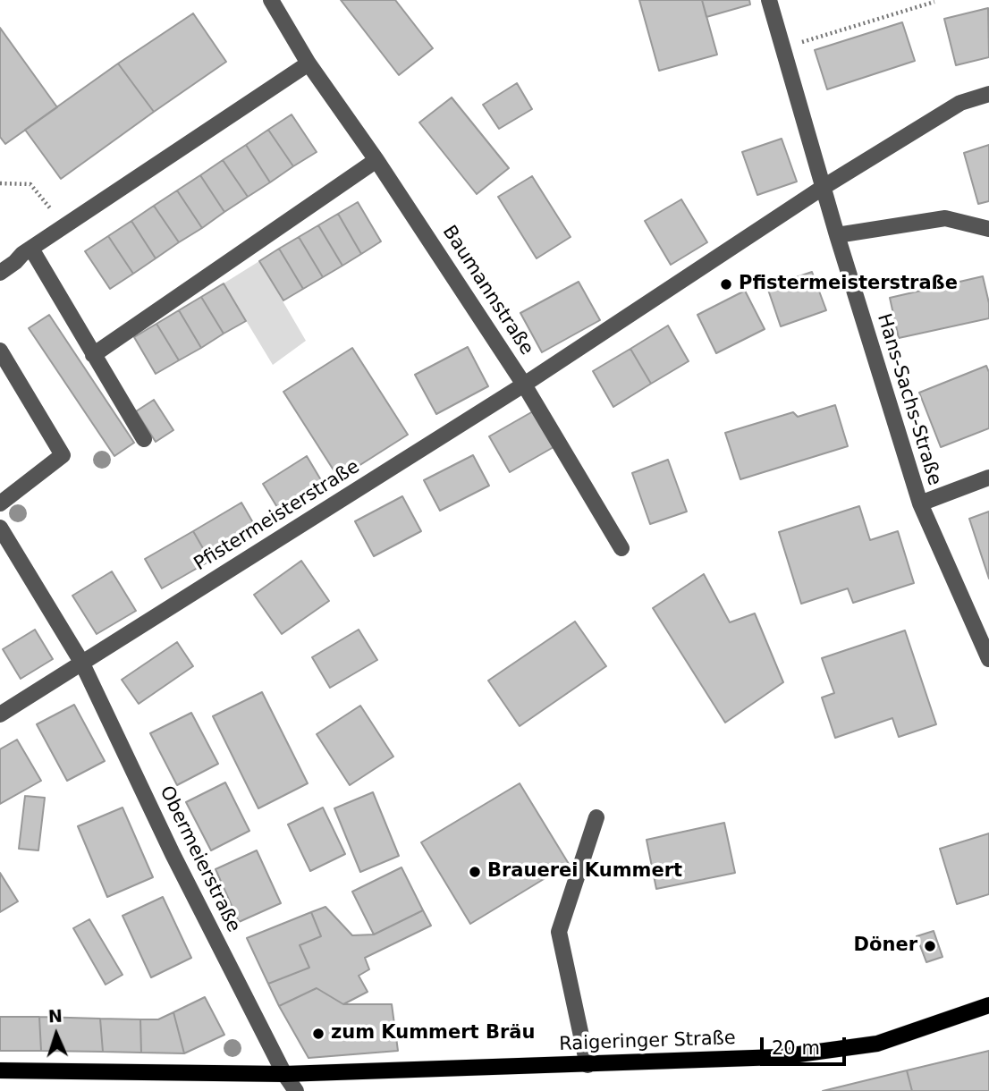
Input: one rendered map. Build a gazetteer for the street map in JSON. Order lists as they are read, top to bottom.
{
  "streets": {
    "main road": ["Raigeringer Straße"],
    "street": [
      "Baumannstraße",
      "Hans-Sachs-Straße",
      "Pfistermeisterstraße",
      "Obermeierstraße"
    ]
  },
  "crossings": [
    ["Baumannstraße", "Pfistermeisterstraße"],
    ["Hans-Sachs-Straße", "Pfistermeisterstraße"],
    ["Pfistermeisterstraße", "Obermeierstraße"],
    ["Obermeierstraße", "Raigeringer Straße"]
  ],
  "places": [
    "Pfistermeisterstraße",
    "Brauerei Kummert",
    "Döner",
    "zum Kummert Bräu"
  ],
  "scale_bar": "20 m",
  "north": "top"
}
